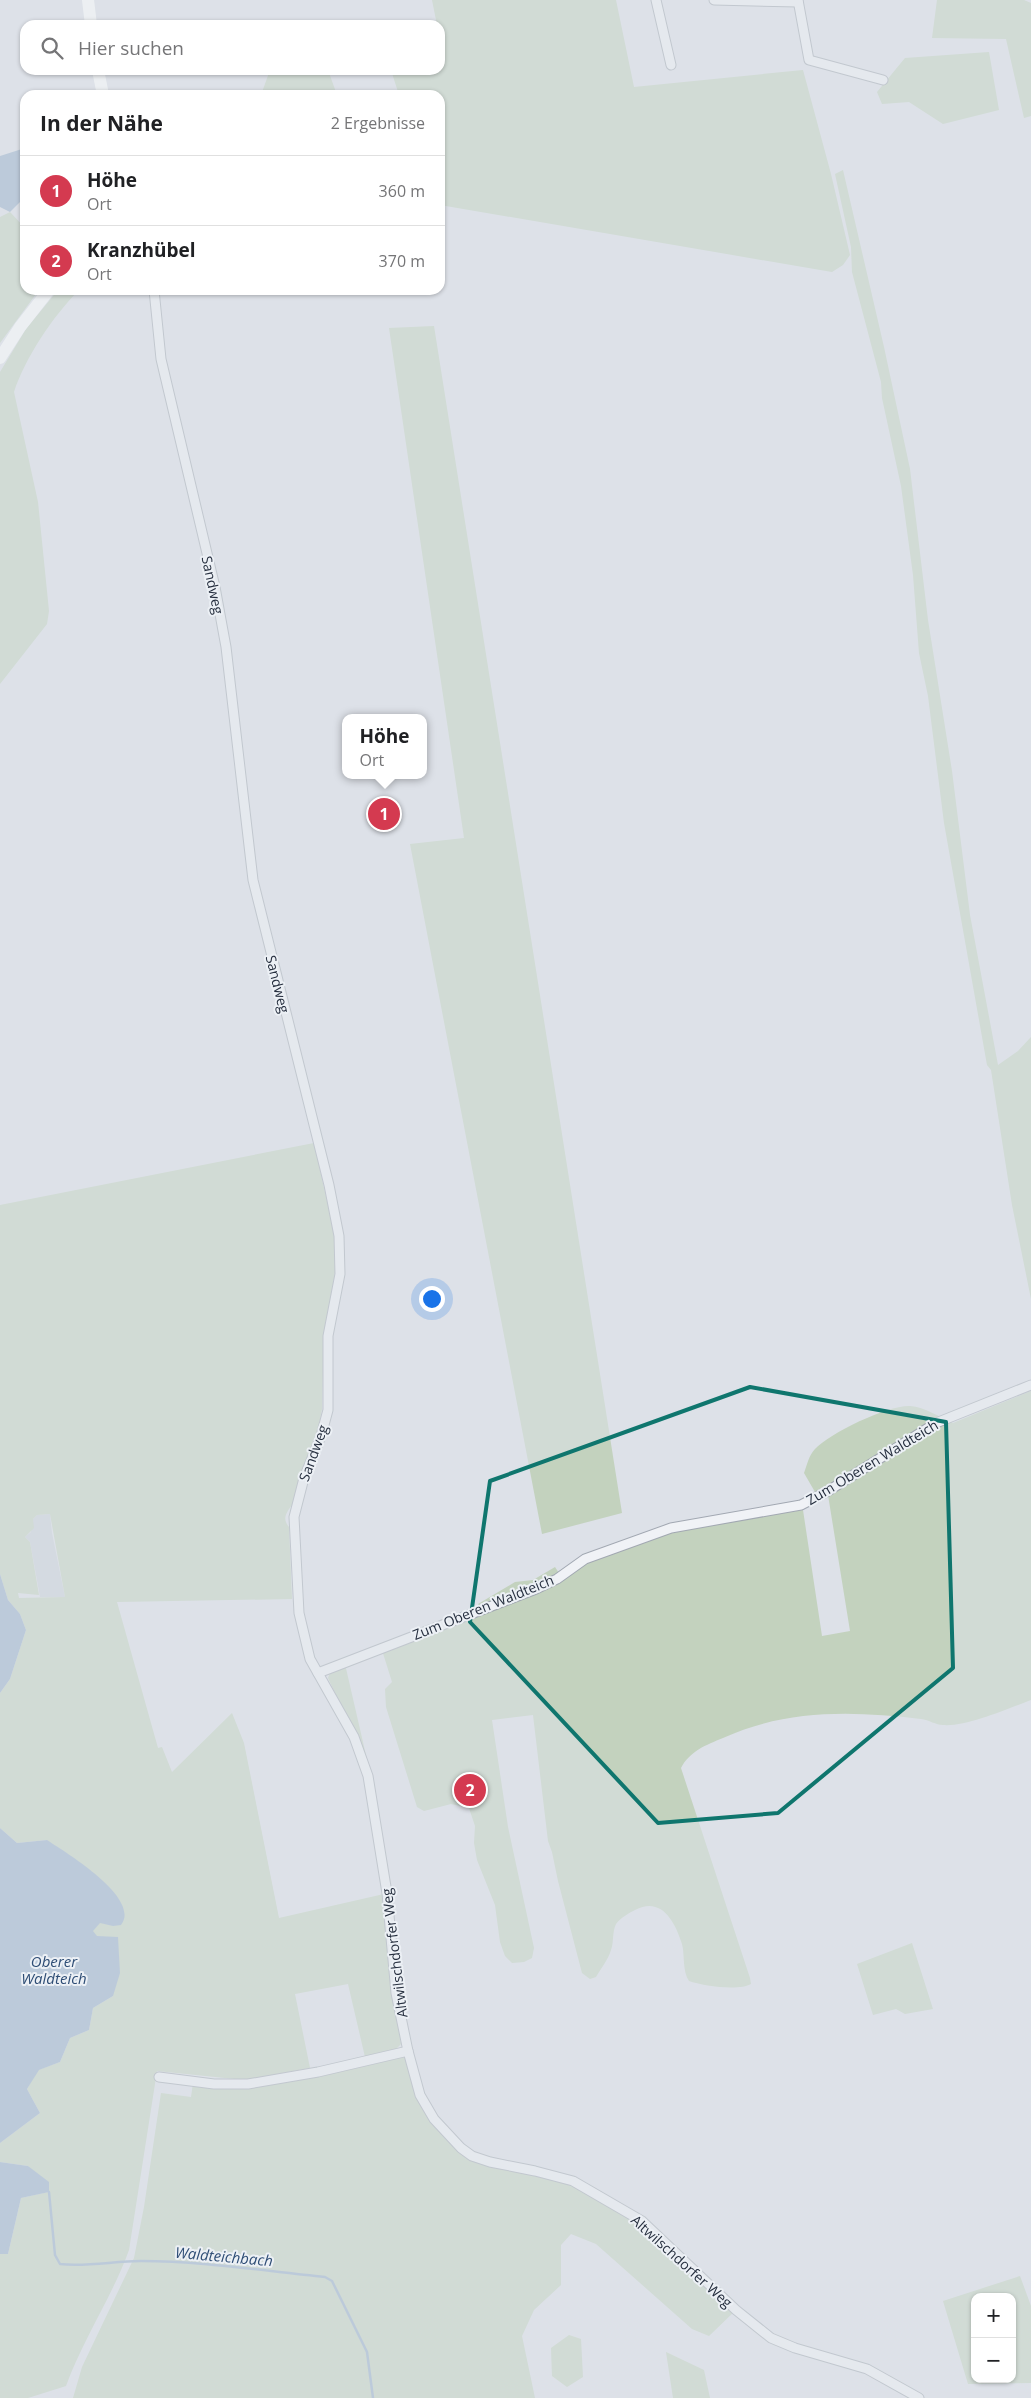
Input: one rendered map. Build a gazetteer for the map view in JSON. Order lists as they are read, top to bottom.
{
  "streets": {
    "street": ["Sandweg", "Zum Oberen Waldteich", "Altwilschdorfer Weg"]
  },
  "crossings": [
    ["Sandweg", "Zum Oberen Waldteich"],
    ["Sandweg", "Altwilschdorfer Weg"],
    ["Zum Oberen Waldteich", "Altwilschdorfer Weg"]
  ],
  "water": ["Oberer Waldteich", "Waldteichbach"],
  "page": {
    "search": "Hier suchen",
    "heading": ["In der Nähe", "2 Ergebnisse"],
    "list": [
      {
        "mark": "1",
        "name": "Höhe",
        "note": "Ort",
        "value": "360 m"
      },
      {
        "mark": "2",
        "name": "Kranzhübel",
        "note": "Ort",
        "value": "370 m"
      }
    ],
    "popup": ["Höhe", "Ort"],
    "pins": ["1", "2"],
    "map_buttons": ["+", "−"]
  }
}
